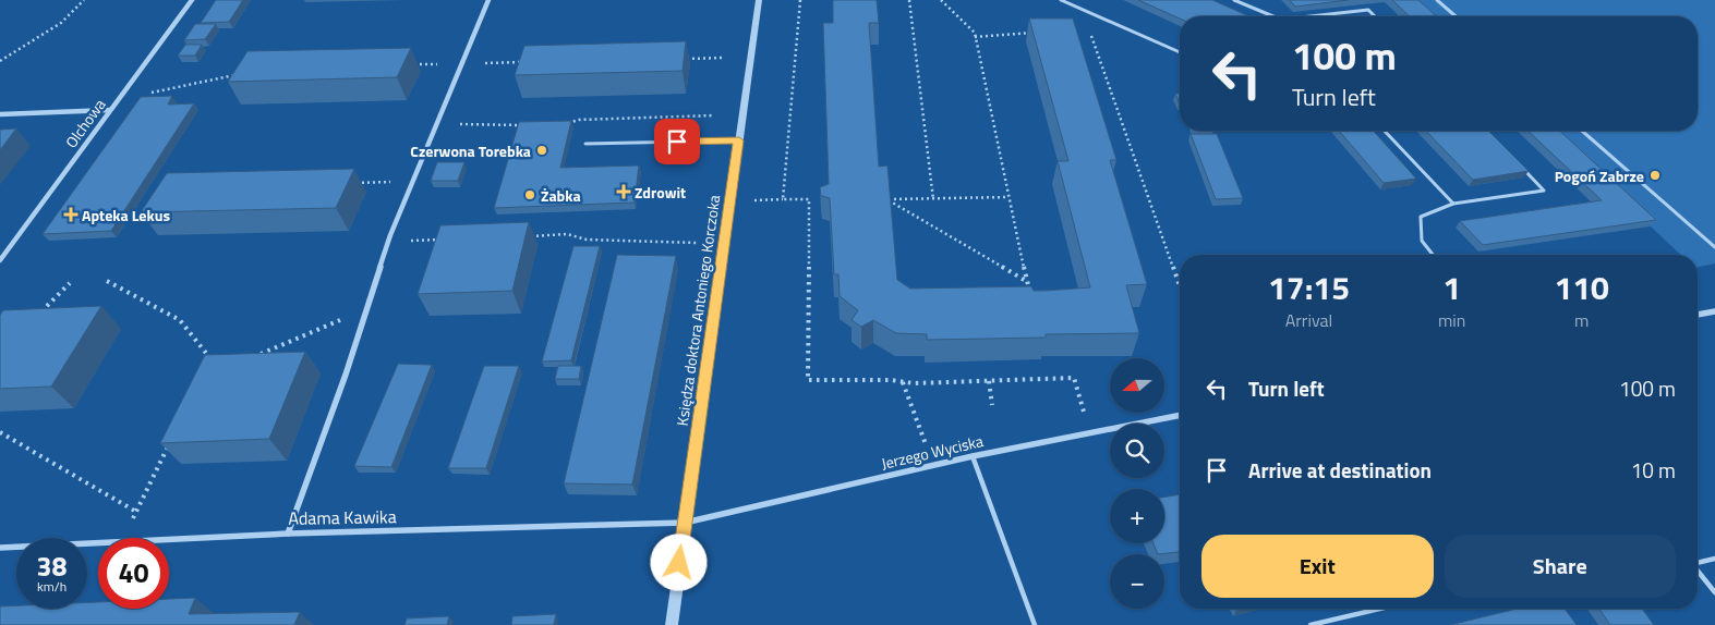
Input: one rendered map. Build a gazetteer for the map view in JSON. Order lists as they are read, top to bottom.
{
  "streets": {
    "street": [
      "Olchowa",
      "Księdza doktora Antoniego Korczoka",
      "Jerzego Wyciska",
      "Adama Kawika"
    ]
  },
  "crossings": [
    ["Księdza doktora Antoniego Korczoka", "Jerzego Wyciska"],
    ["Księdza doktora Antoniego Korczoka", "Adama Kawika"],
    ["Jerzego Wyciska", "Adama Kawika"]
  ],
  "places": {
    "other": ["Czerwona Torebka", "Pogoń Zabrze", "Żabka"],
    "health": ["Zdrowit", "Apteka Lekus"]
  },
  "north": "left",
  "page": {
    "turn": ["100 m", "Turn left"],
    "eta": [
      "17:15",
      "Arrival",
      "1",
      "min",
      "110",
      "m"
    ],
    "list": [
      {
        "name": "Turn left",
        "value": "100 m"
      },
      {
        "name": "Arrive at destination",
        "value": "10 m"
      }
    ],
    "map_buttons": ["+", "−"],
    "buttons": ["Exit", "Share"],
    "speed": "38 km/h",
    "limit": "40"
  }
}
